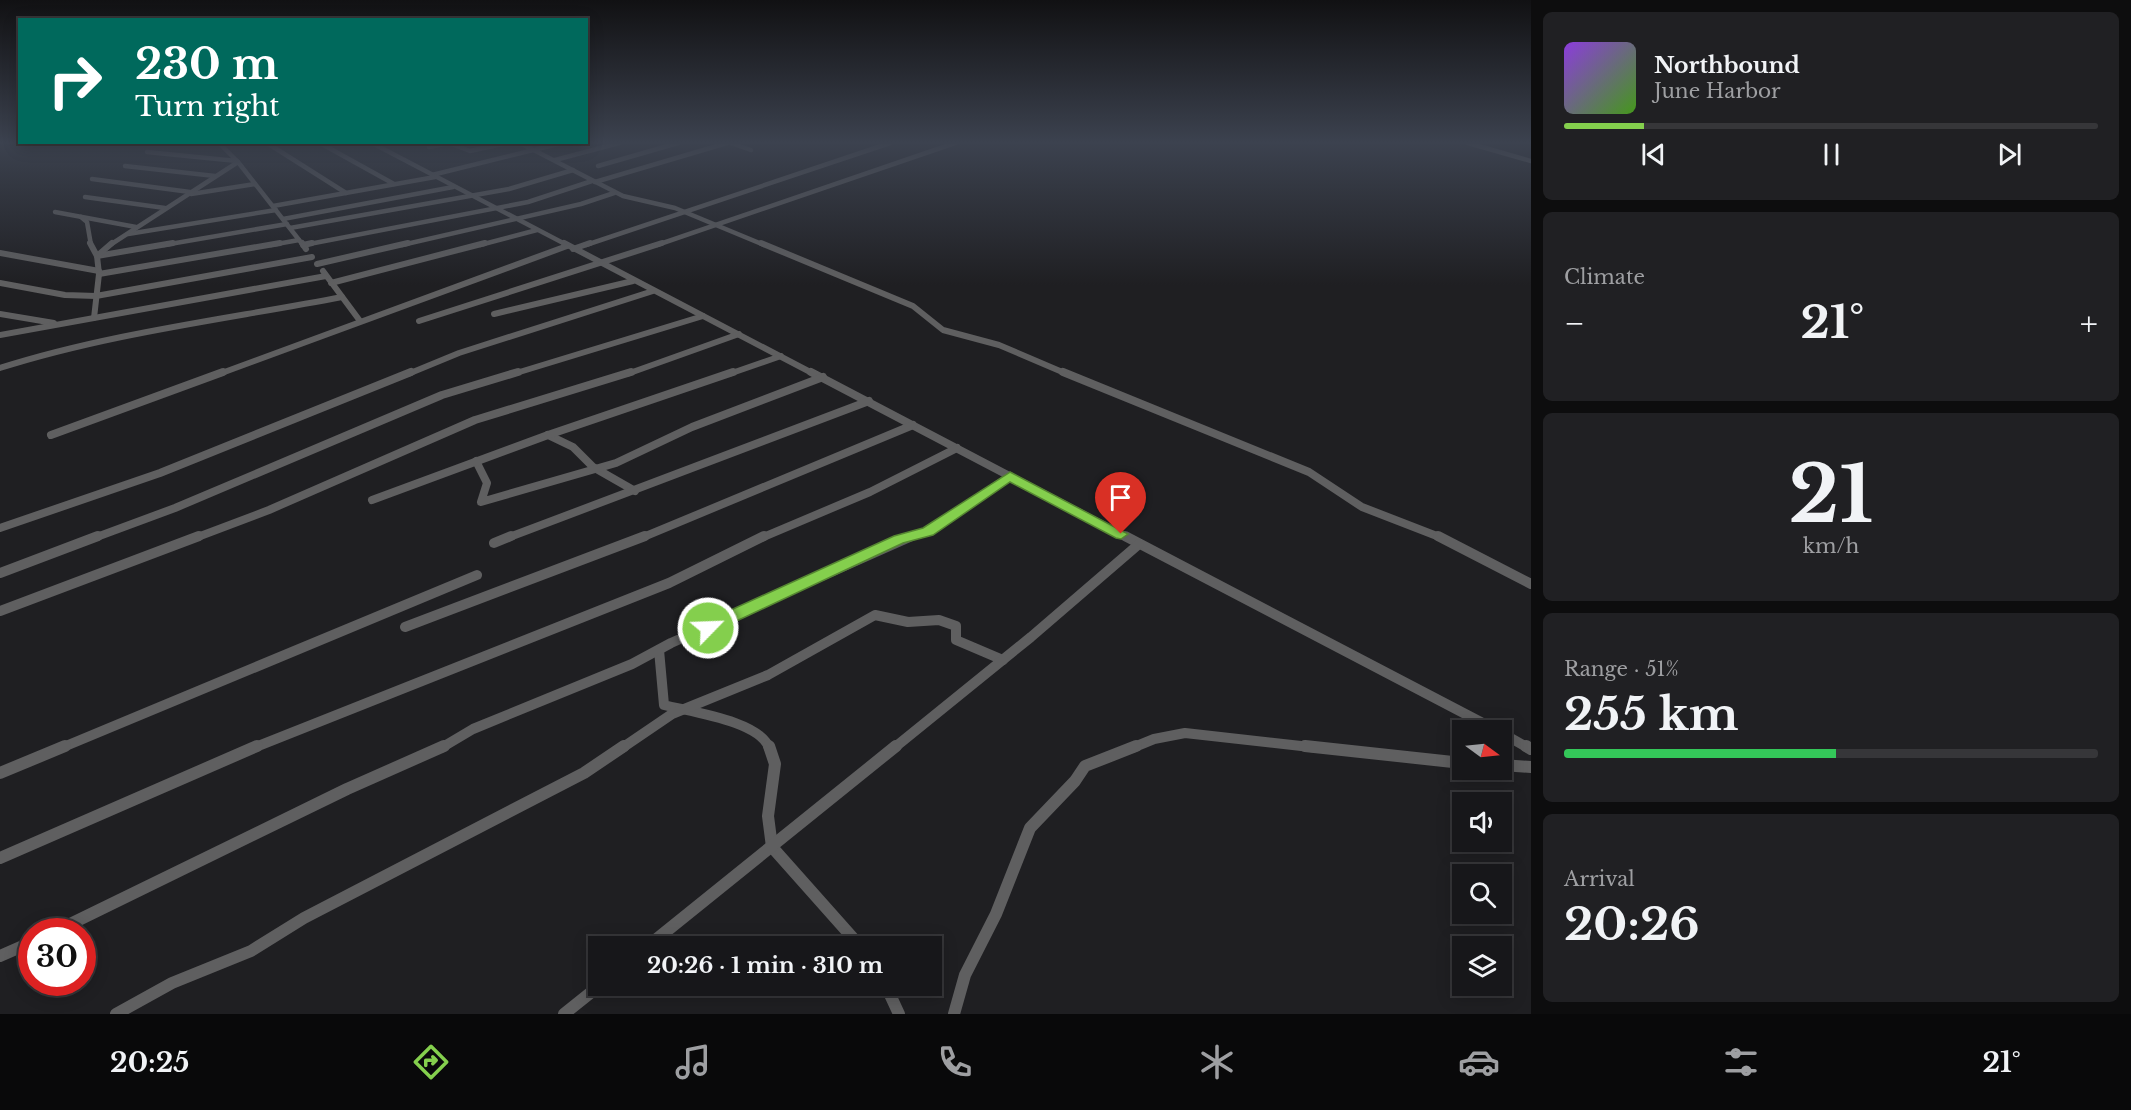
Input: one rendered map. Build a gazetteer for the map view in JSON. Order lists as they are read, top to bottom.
{
  "north": "right",
  "page": {
    "turn": ["230 m", "Turn right"],
    "song": ["Northbound", "June Harbor"],
    "tile": [
      "Climate",
      ["21", "km/h"],
      ["Range · 51%", "255 km"],
      ["Arrival", "20:26"]
    ],
    "heat": ["−", "21°", "+"],
    "limit": "30",
    "trip": "20:26 · 1 min · 310 m",
    "tabs": ["20:25", "21°"]
  }
}
